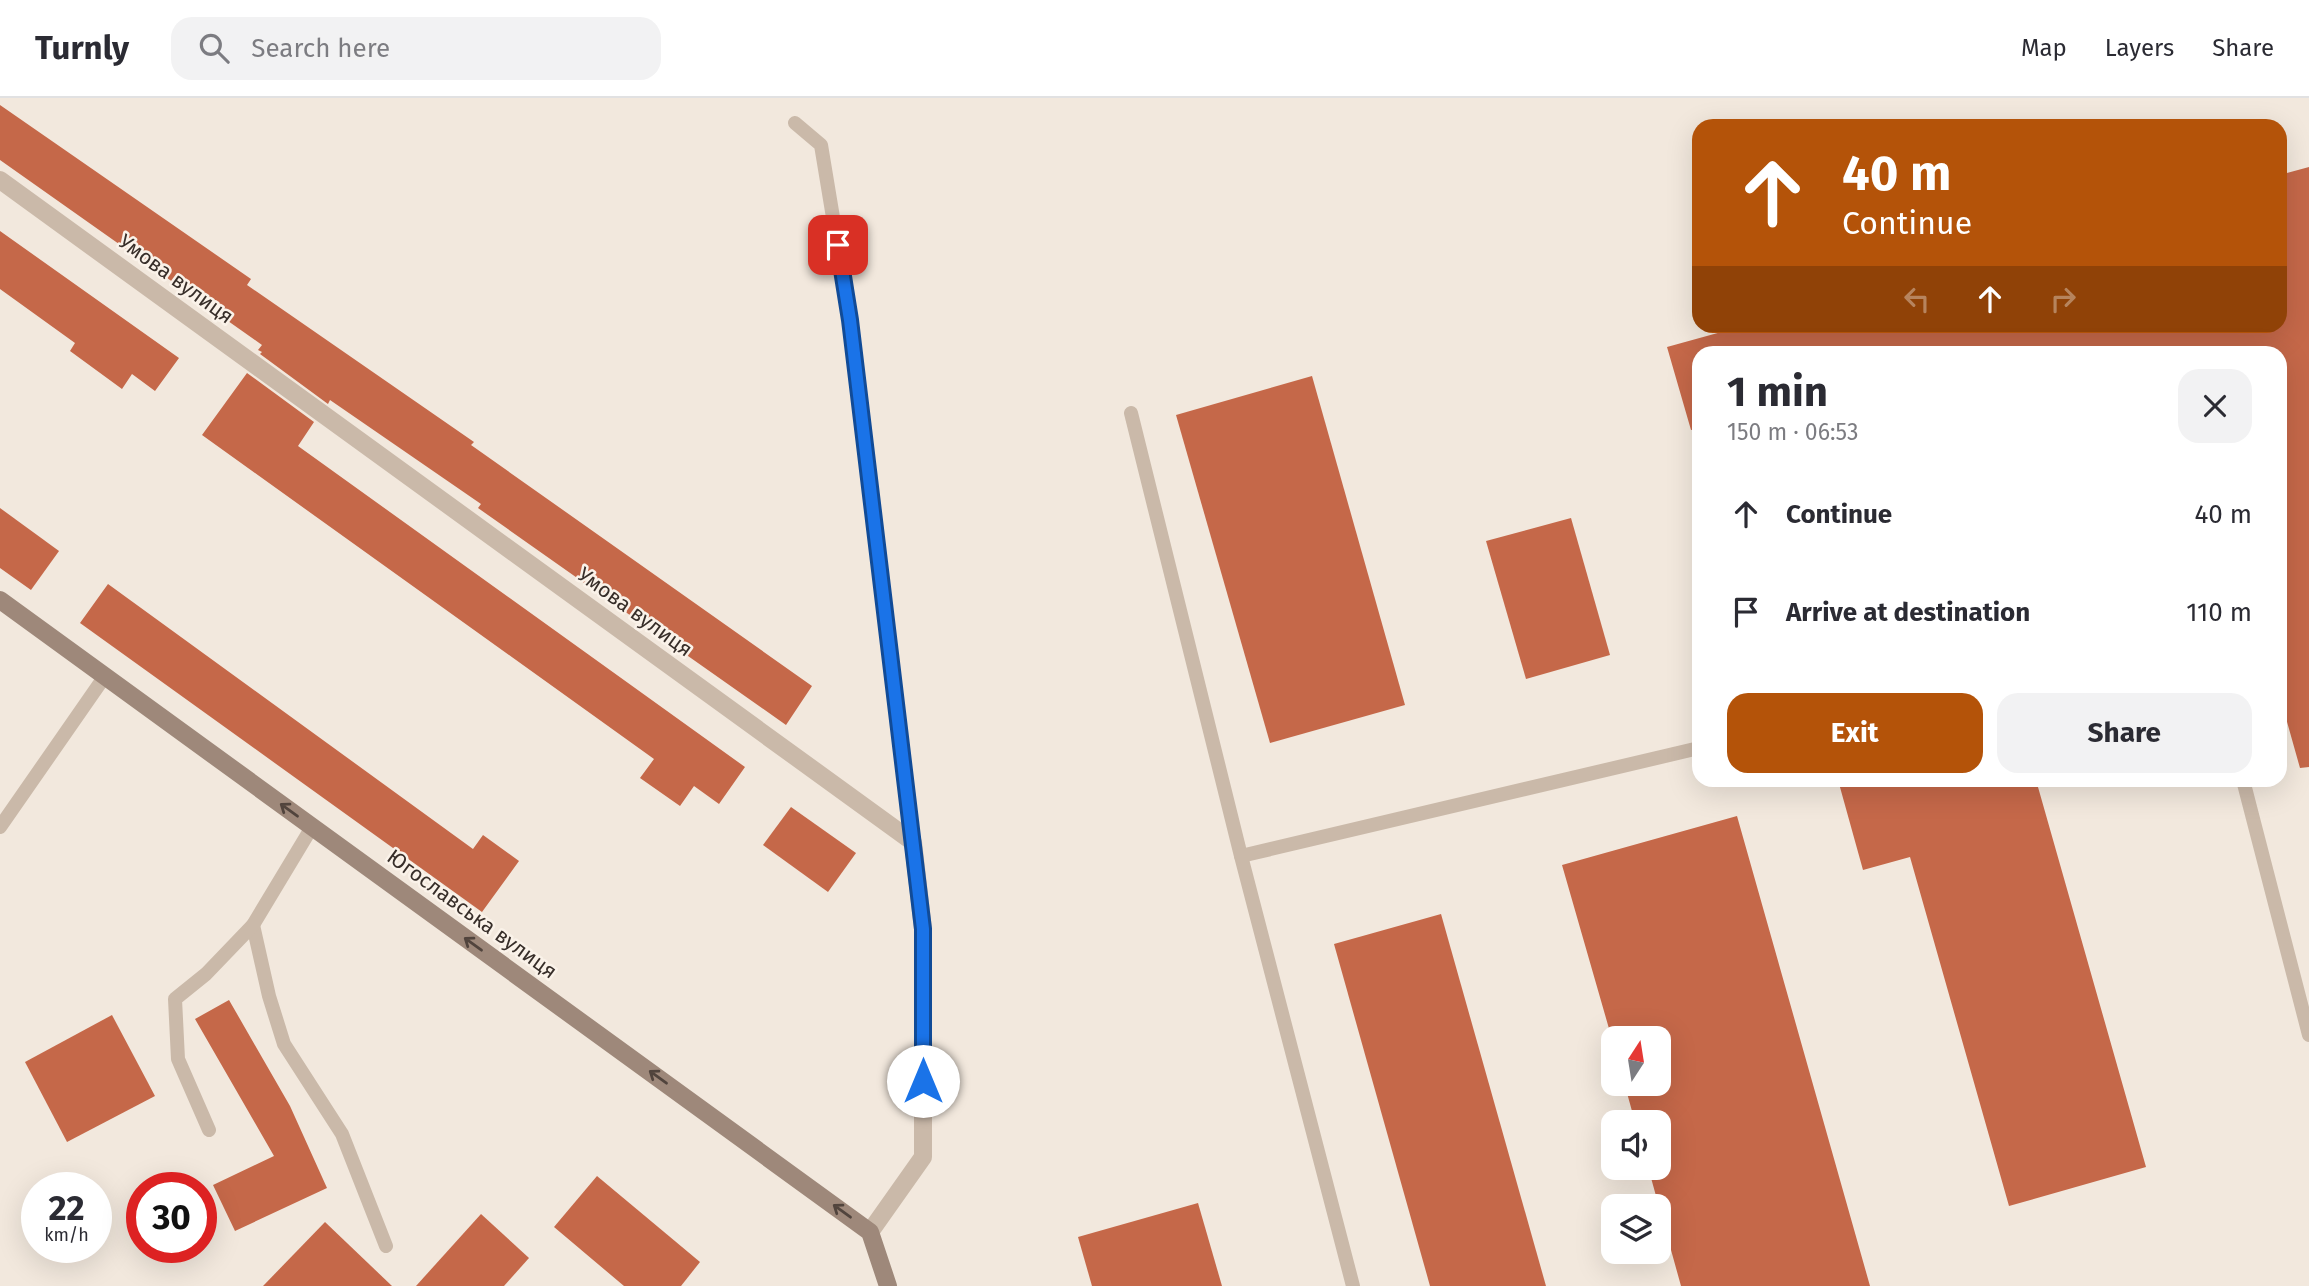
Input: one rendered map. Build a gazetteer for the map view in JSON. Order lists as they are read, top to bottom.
{
  "streets": {
    "street": ["Умова вулиця", "Югославська вулиця"]
  },
  "one_way": ["Югославська вулиця"],
  "north": "top",
  "page": {
    "header": "Turnly",
    "search": "Search here",
    "nav": ["Map", "Layers", "Share"],
    "turn": ["40 m", "Continue"],
    "heading": ["1 min", "150 m · 06:53"],
    "list": [
      {
        "name": "Continue",
        "value": "40 m"
      },
      {
        "name": "Arrive at destination",
        "value": "110 m"
      }
    ],
    "buttons": ["Exit", "Share"],
    "speed": "22 km/h",
    "limit": "30"
  }
}
